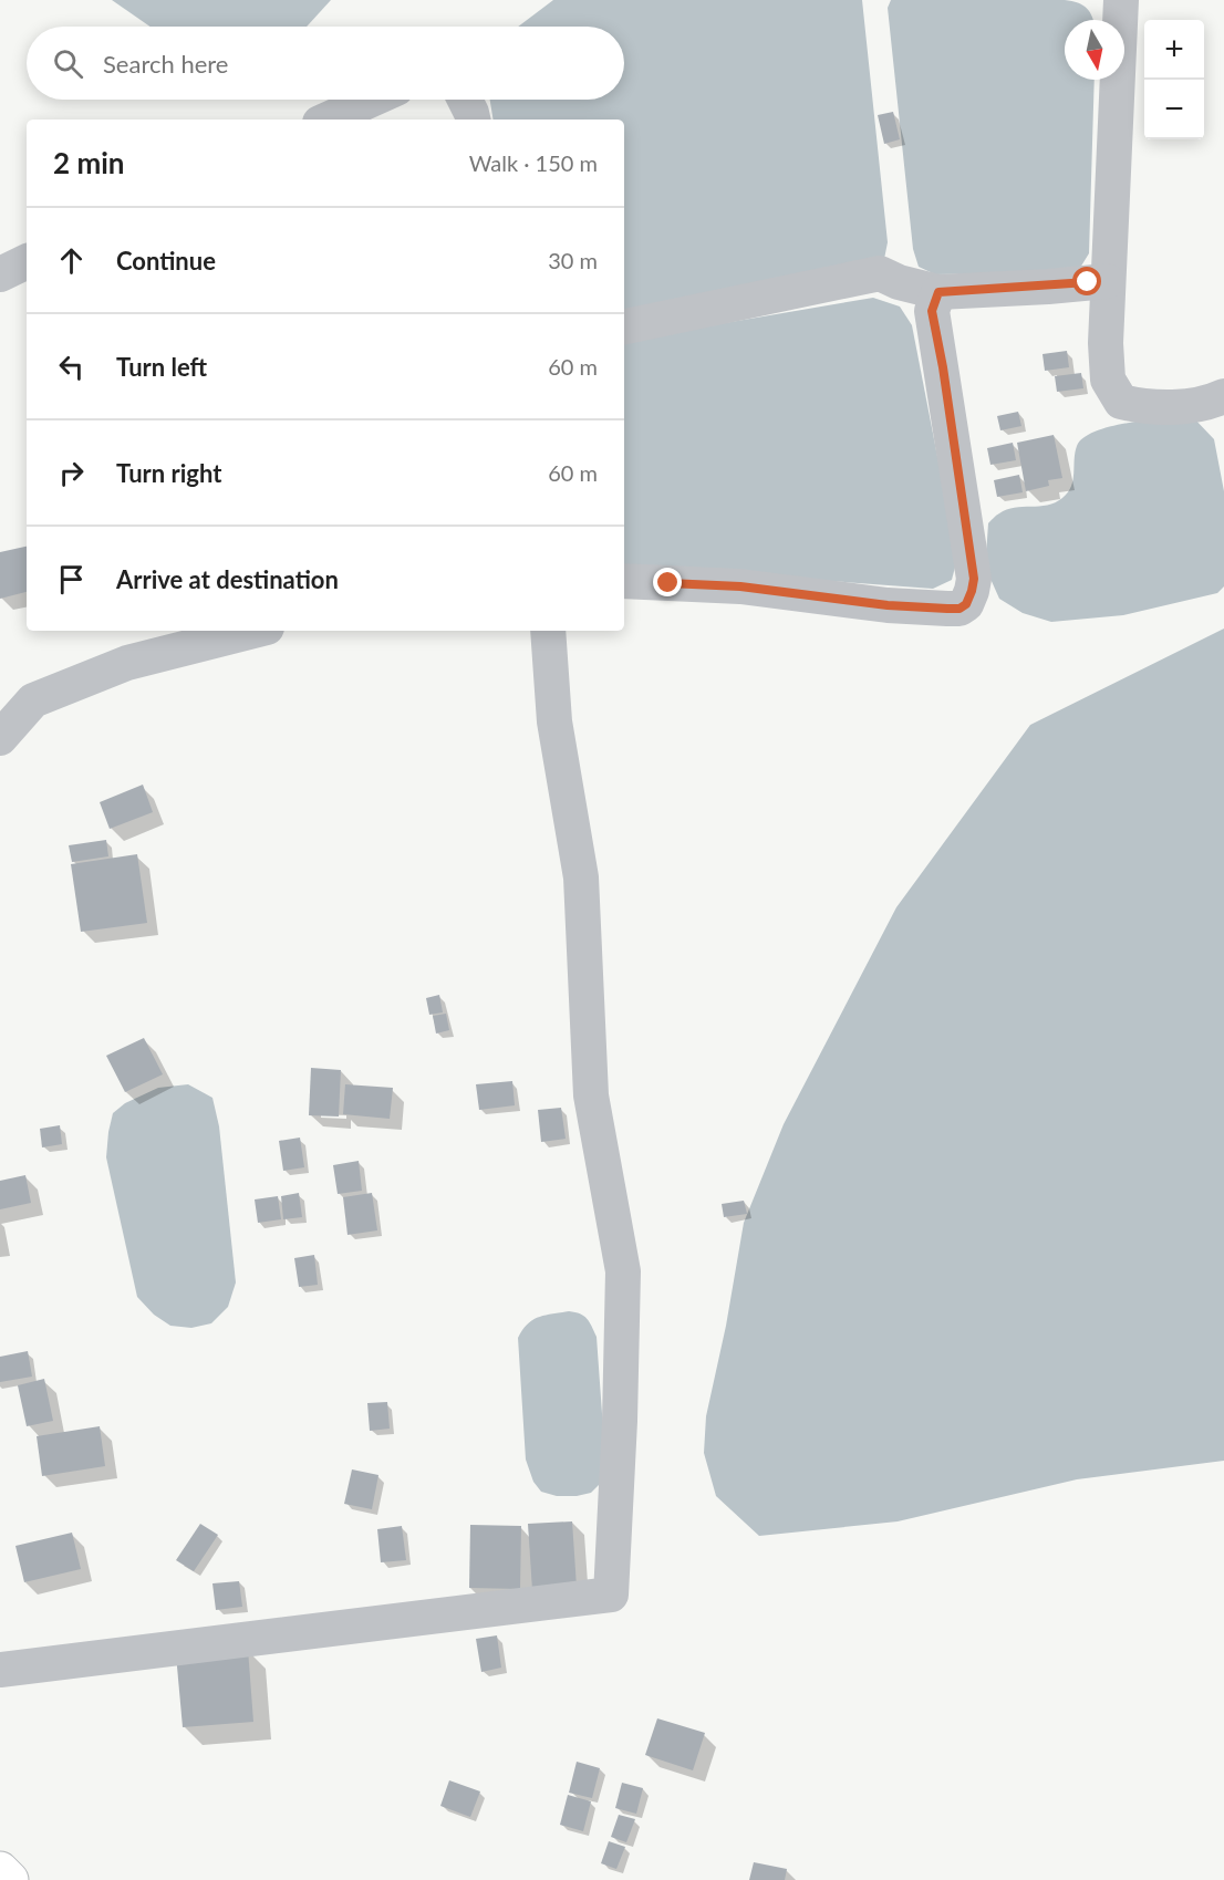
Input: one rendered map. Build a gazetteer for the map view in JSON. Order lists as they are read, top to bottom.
{
  "north": "bottom",
  "page": {
    "map_buttons": ["+", "−"],
    "search": "Search here",
    "heading": ["2 min", "Walk · 150 m"],
    "list": [
      ["Continue", "30 m"],
      ["Turn left", "60 m"],
      ["Turn right", "60 m"],
      "Arrive at destination"
    ]
  }
}
